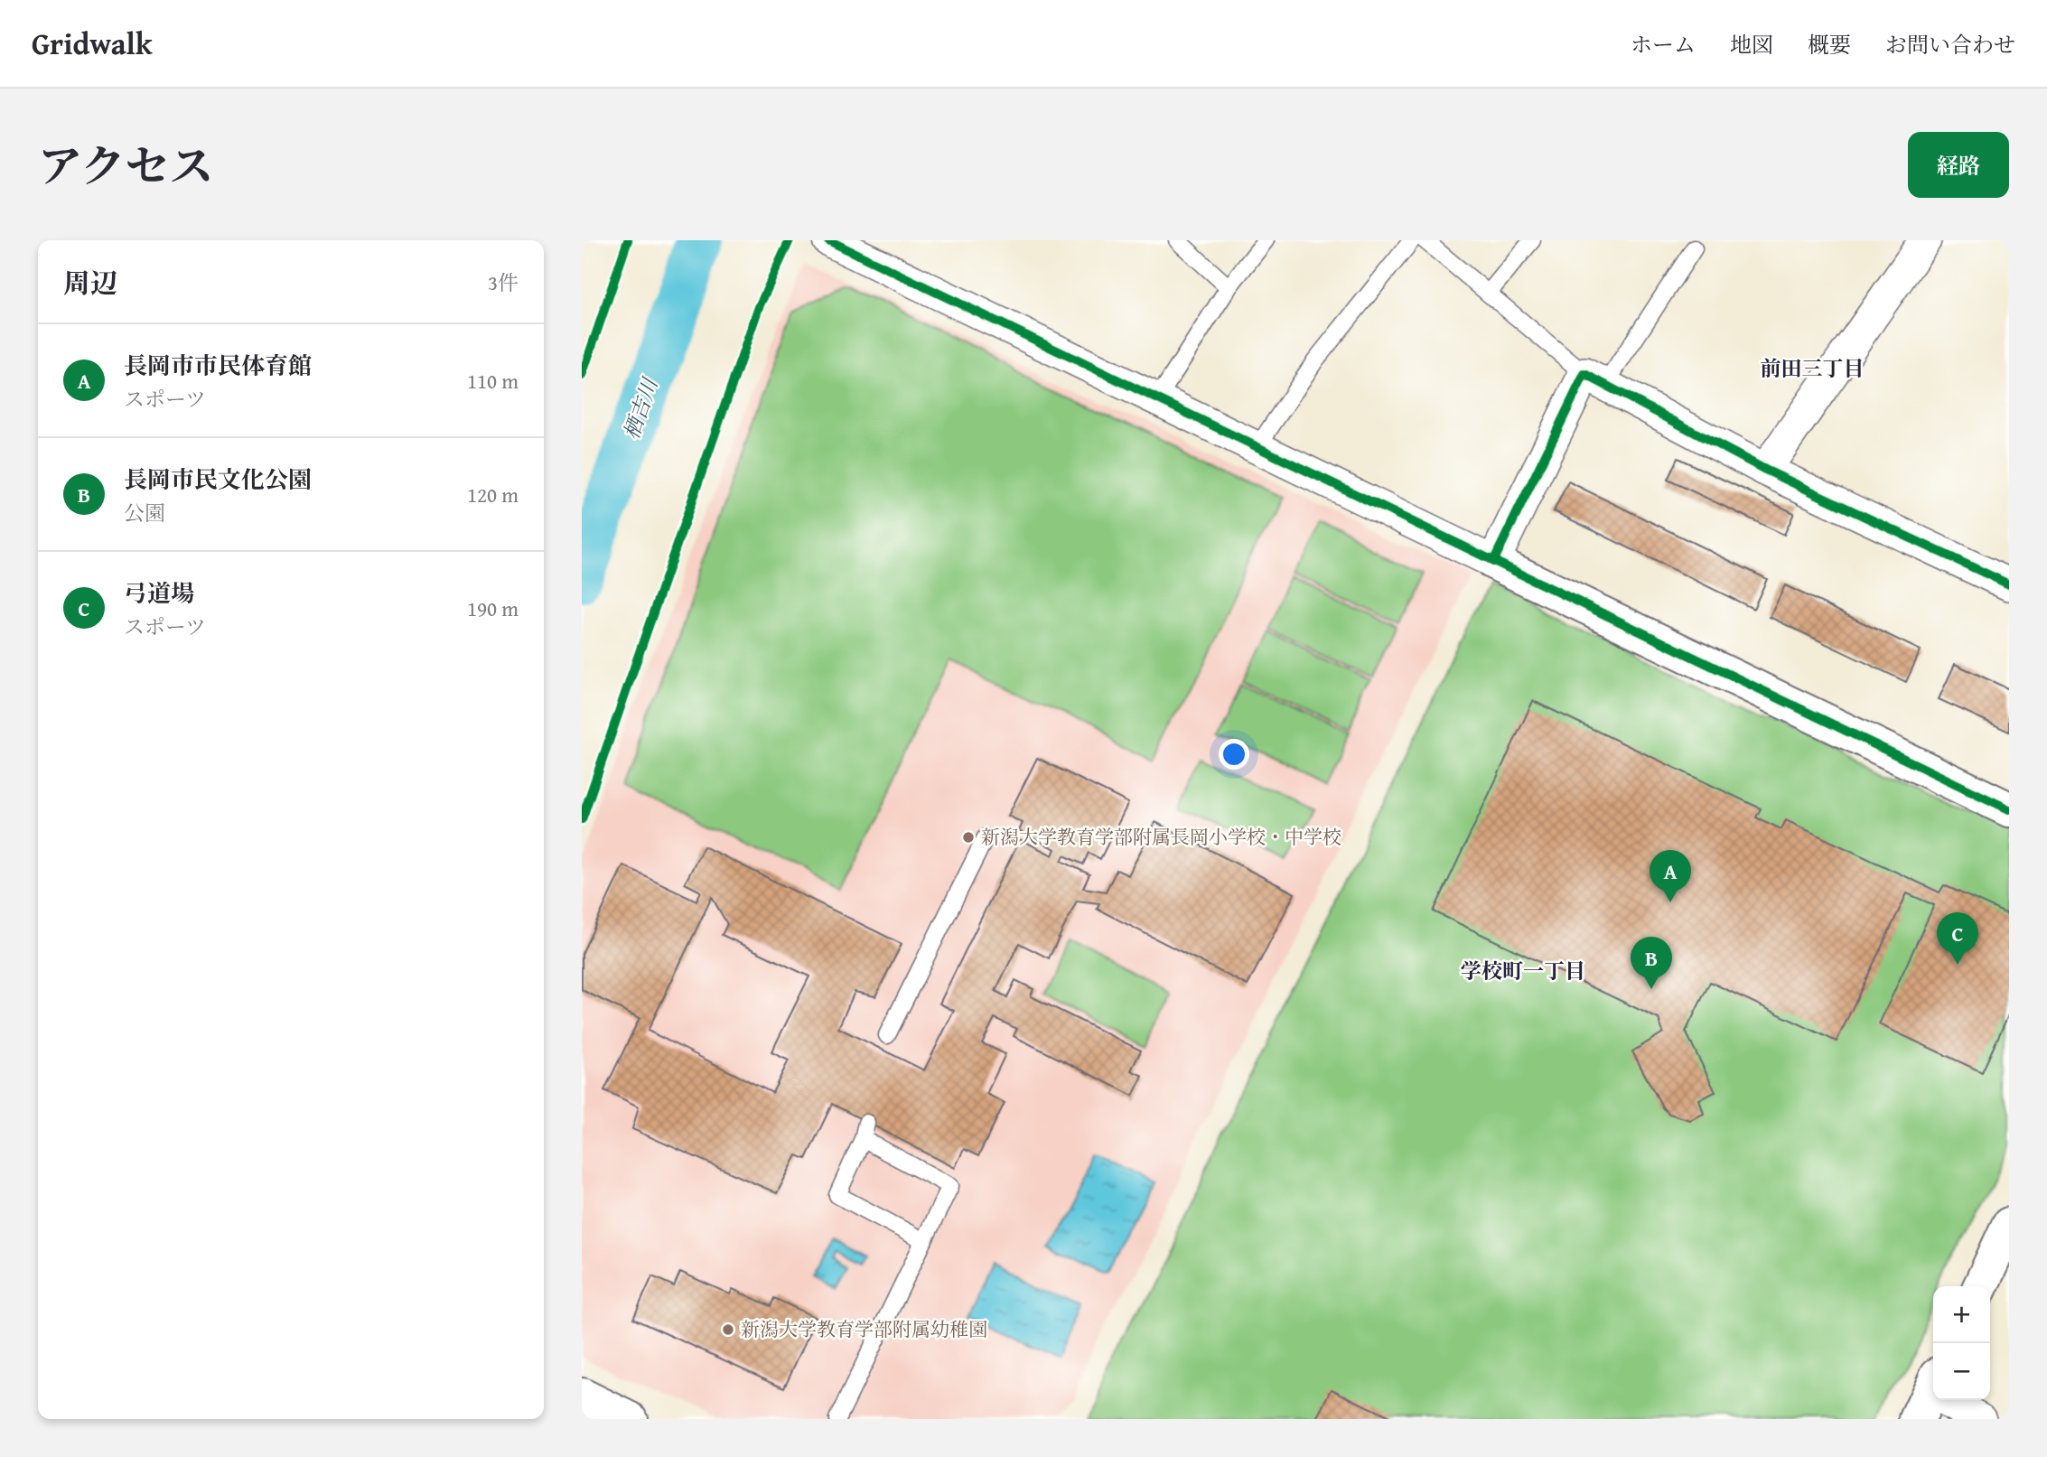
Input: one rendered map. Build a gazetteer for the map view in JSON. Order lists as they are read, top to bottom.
{
  "districts": ["前田三丁目", "学校町一丁目"],
  "water": ["栖吉川"],
  "places": ["新潟大学教育学部附属長岡小学校・中学校", "新潟大学教育学部附属幼稚園"],
  "page": {
    "header": "Gridwalk",
    "nav": [
      "ホーム",
      "地図",
      "概要",
      "お問い合わせ"
    ],
    "title": "アクセス",
    "buttons": "経路",
    "heading": ["周辺", "3件"],
    "list": [
      {
        "mark": "A",
        "name": "長岡市市民体育館",
        "note": "スポーツ",
        "value": "110 m"
      },
      {
        "mark": "B",
        "name": "長岡市民文化公園",
        "note": "公園",
        "value": "120 m"
      },
      {
        "mark": "C",
        "name": "弓道場",
        "note": "スポーツ",
        "value": "190 m"
      }
    ],
    "pins": ["A", "C", "B"],
    "map_buttons": ["+", "−"]
  }
}
